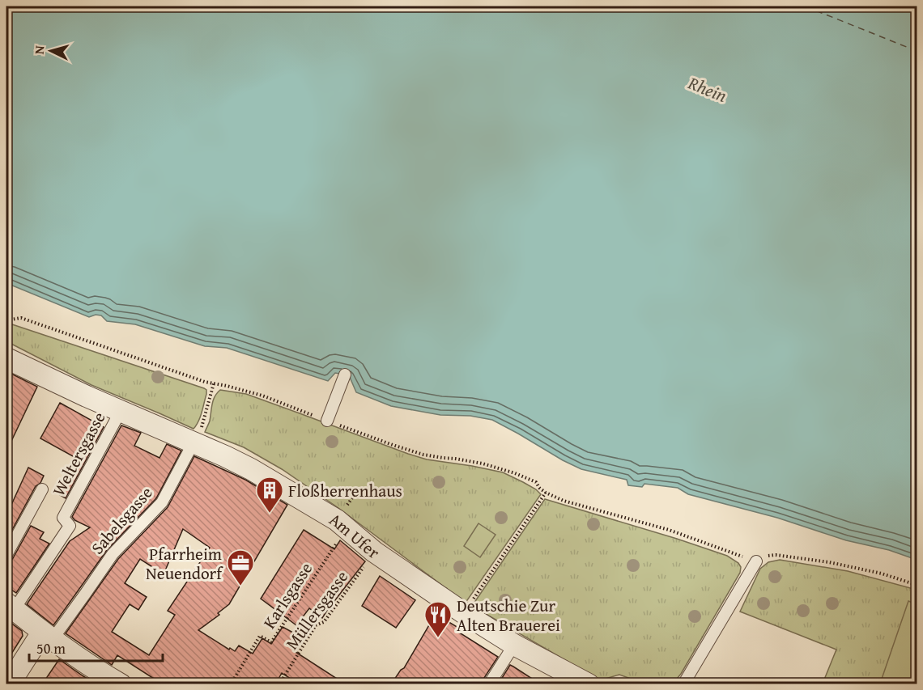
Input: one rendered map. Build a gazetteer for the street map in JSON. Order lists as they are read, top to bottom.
{
  "streets": {
    "street": ["Am Ufer"],
    "lane": ["Weltersgasse", "Sabelsgasse"],
    "path": ["Karlsgasse", "Müllersgasse"]
  },
  "crossings": [
    ["Weltersgasse", "Am Ufer"],
    ["Sabelsgasse", "Am Ufer"],
    ["Am Ufer", "Karlsgasse"],
    ["Am Ufer", "Müllersgasse"]
  ],
  "water": ["Rhein"],
  "places": {
    "building": ["Floßherrenhaus"],
    "office": ["Pfarrheim Neuendorf"],
    "restaurant": ["Deutschie Zur Alten Brauerei"]
  },
  "scale_bar": "50 m",
  "north": "left"
}
